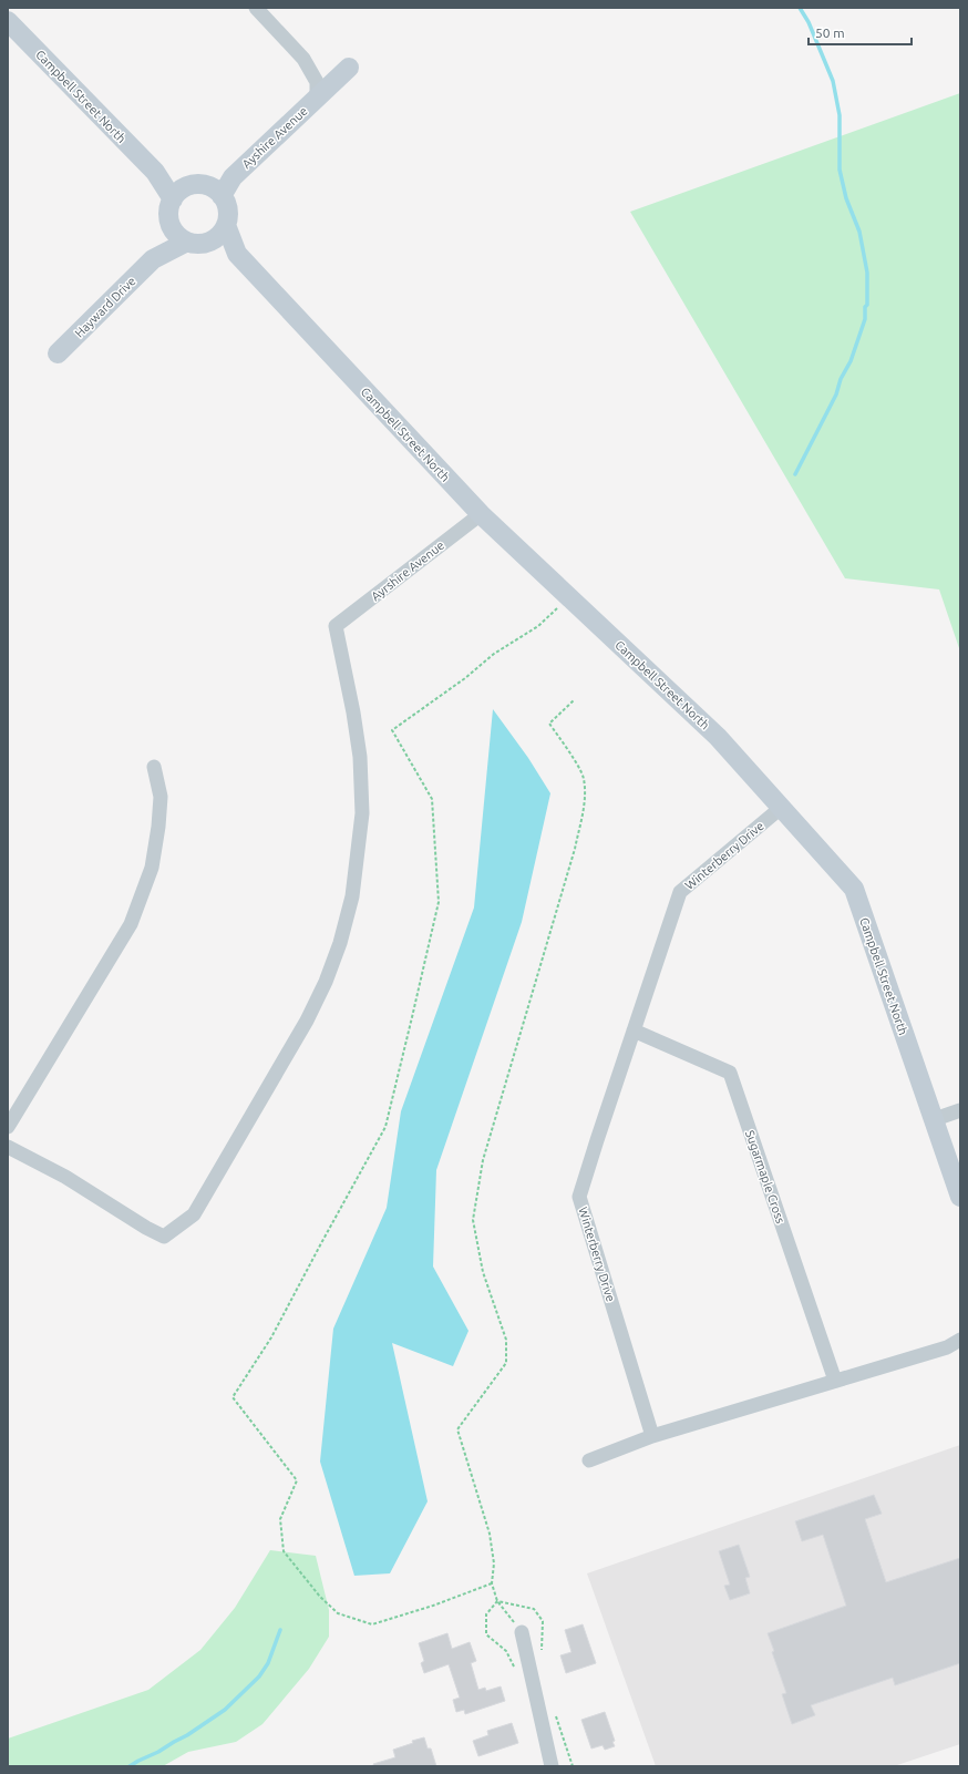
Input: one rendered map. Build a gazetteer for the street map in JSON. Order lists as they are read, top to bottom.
{
  "streets": {
    "street": [
      "Campbell Street North",
      "Ayshire Avenue",
      "Hayward Drive",
      "Ayrshire Avenue",
      "Winterberry Drive",
      "Sugarmaple Cross"
    ]
  },
  "crossings": [
    ["Campbell Street North", "Ayshire Avenue"],
    ["Campbell Street North", "Hayward Drive"],
    ["Campbell Street North", "Ayrshire Avenue"],
    ["Campbell Street North", "Winterberry Drive"],
    ["Ayshire Avenue", "Hayward Drive"],
    ["Winterberry Drive", "Sugarmaple Cross"]
  ],
  "scale_bar": "50 m"
}
